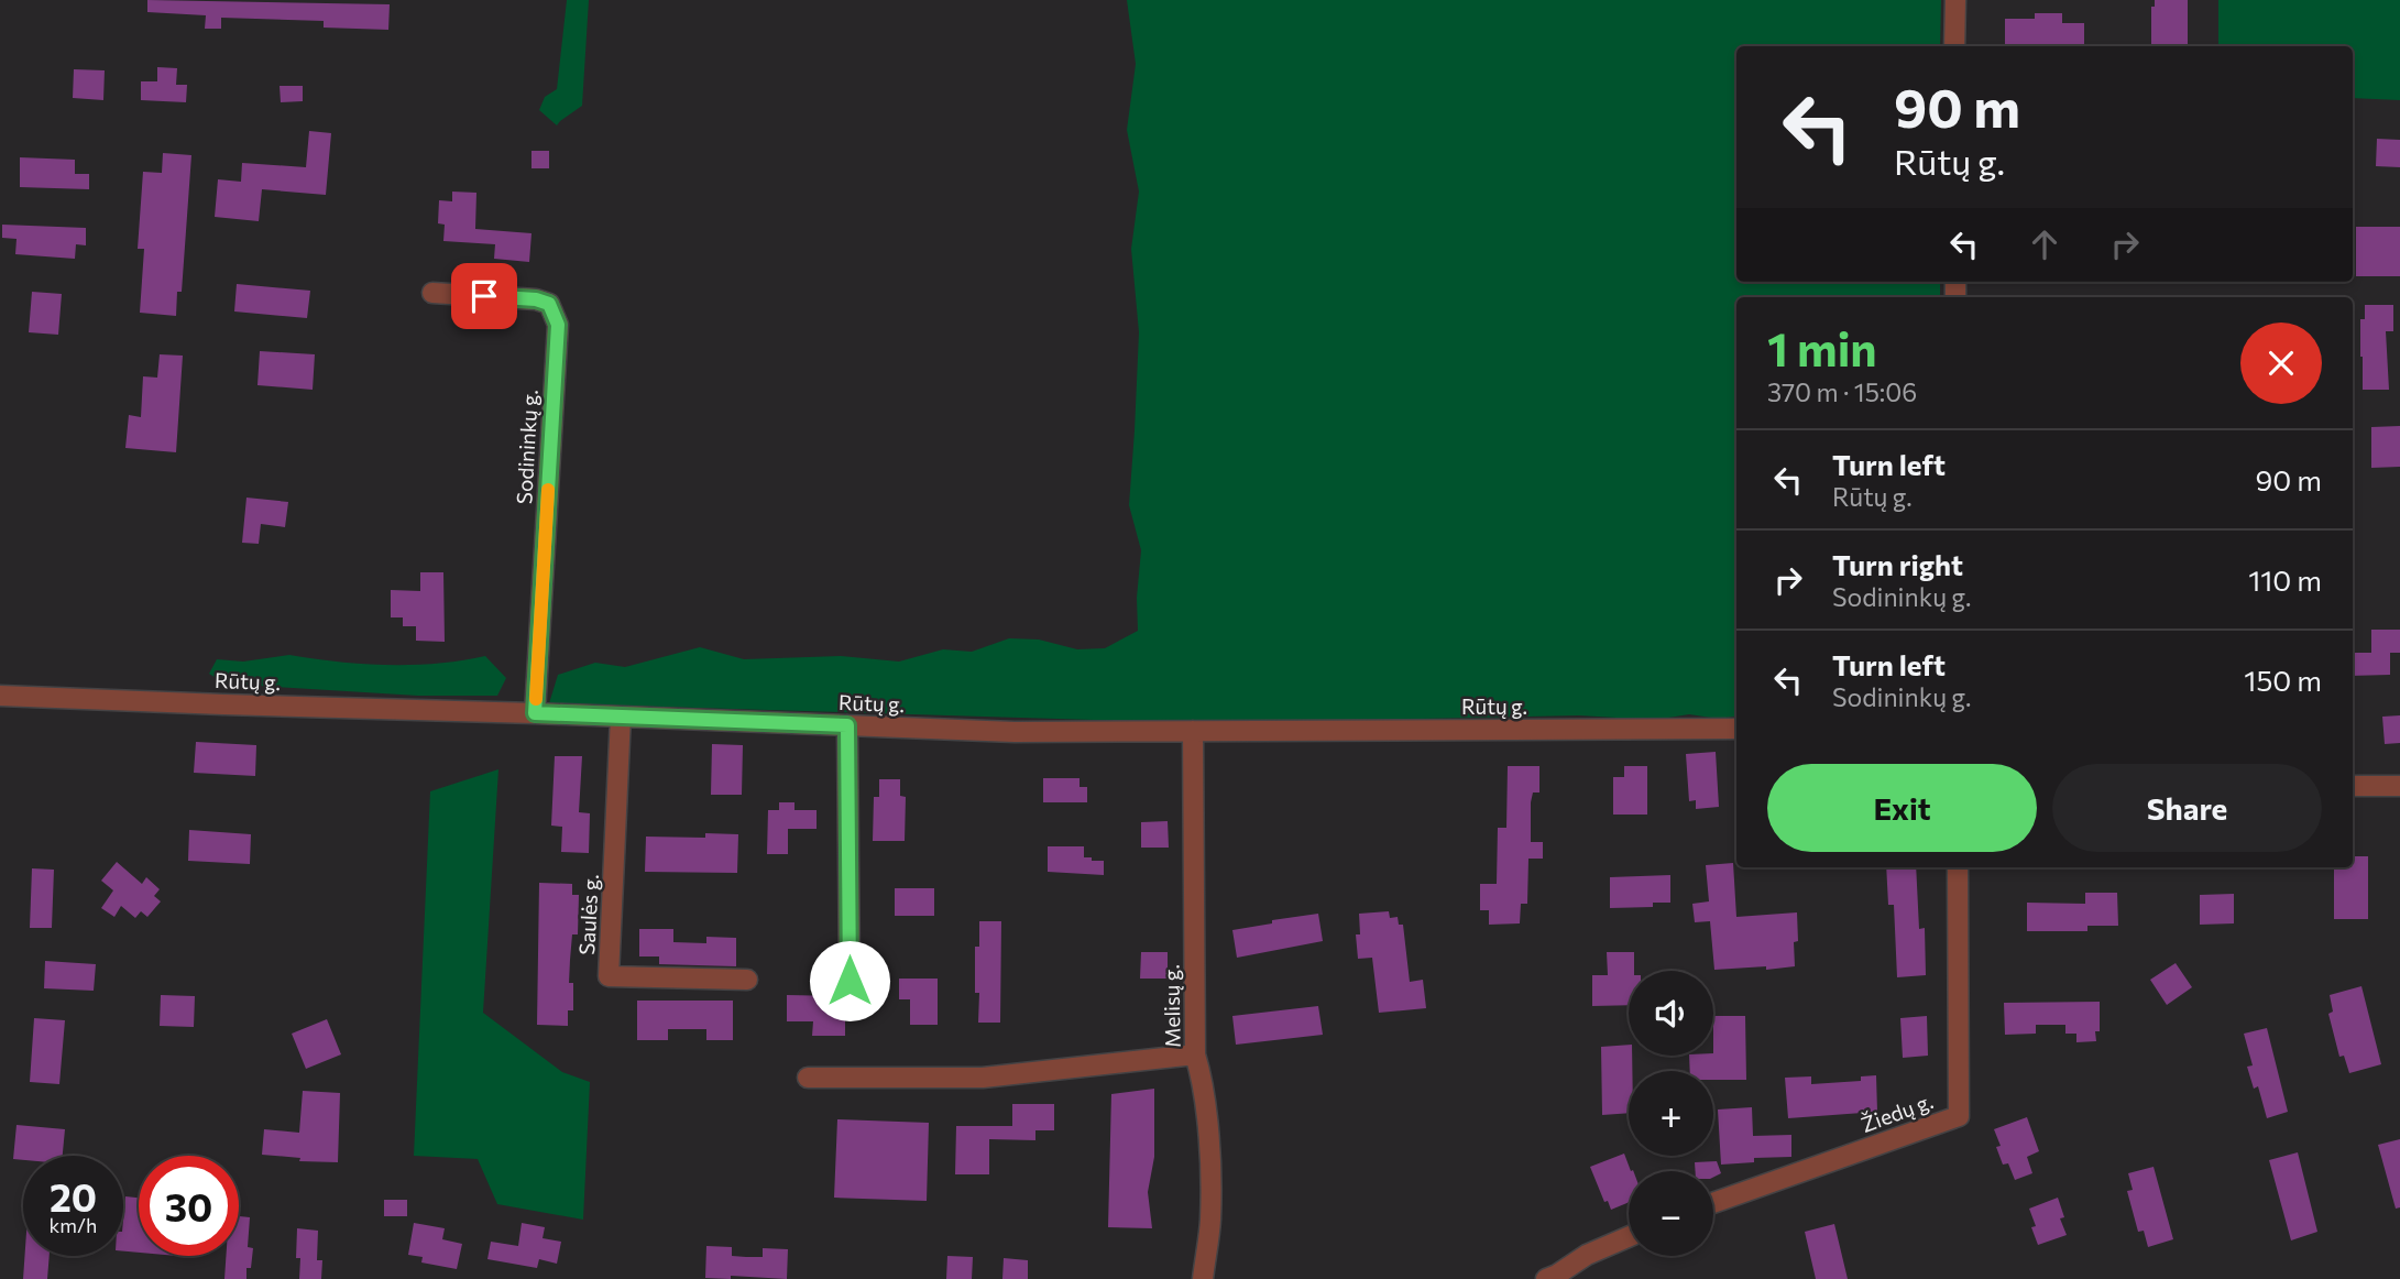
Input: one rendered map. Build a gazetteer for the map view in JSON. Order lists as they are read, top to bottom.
{
  "streets": {
    "street": [
      "Sodininkų g.",
      "Rūtų g.",
      "Saulės g.",
      "Melisų g.",
      "Žiedų g."
    ]
  },
  "crossings": [
    ["Sodininkų g.", "Rūtų g."],
    ["Rūtų g.", "Saulės g."],
    ["Rūtų g.", "Melisų g."]
  ],
  "page": {
    "turn": ["90 m", "Rūtų g."],
    "heading": ["1 min", "370 m · 15:06"],
    "list": [
      {
        "name": "Turn left",
        "note": "Rūtų g.",
        "value": "90 m"
      },
      {
        "name": "Turn right",
        "note": "Sodininkų g.",
        "value": "110 m"
      },
      {
        "name": "Turn left",
        "note": "Sodininkų g.",
        "value": "150 m"
      }
    ],
    "buttons": ["Exit", "Share"],
    "map_buttons": ["+", "−"],
    "speed": "20 km/h",
    "limit": "30"
  }
}
